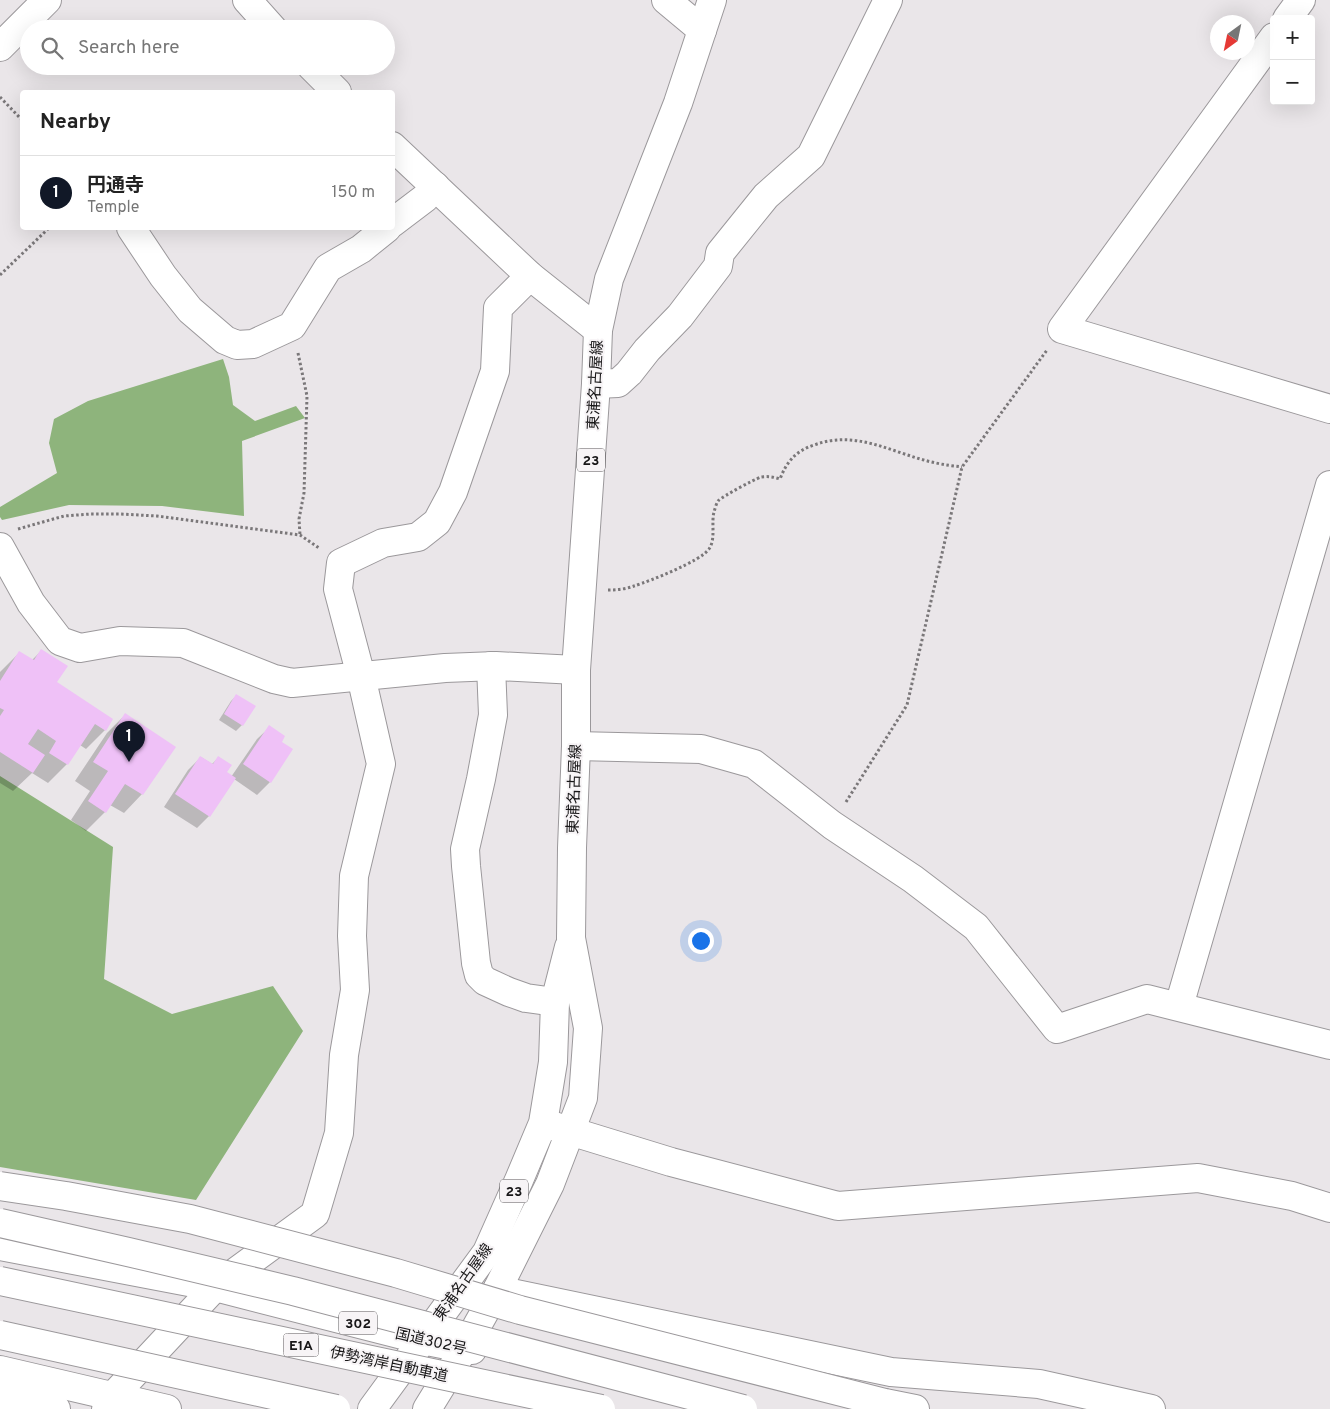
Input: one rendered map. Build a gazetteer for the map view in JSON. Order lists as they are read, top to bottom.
{
  "streets": {
    "main road": [
      "東浦名古屋線",
      "23",
      "302",
      "国道302号",
      "E1A",
      "伊勢湾岸自動車道"
    ]
  },
  "crossings": [
    ["東浦名古屋線", "国道302号"]
  ],
  "north": "bottom left",
  "page": {
    "map_buttons": ["+", "−"],
    "search": "Search here",
    "heading": "Nearby",
    "list": [
      {
        "mark": "1",
        "name": "円通寺",
        "note": "Temple",
        "value": "150 m"
      }
    ],
    "pins": "1"
  }
}
